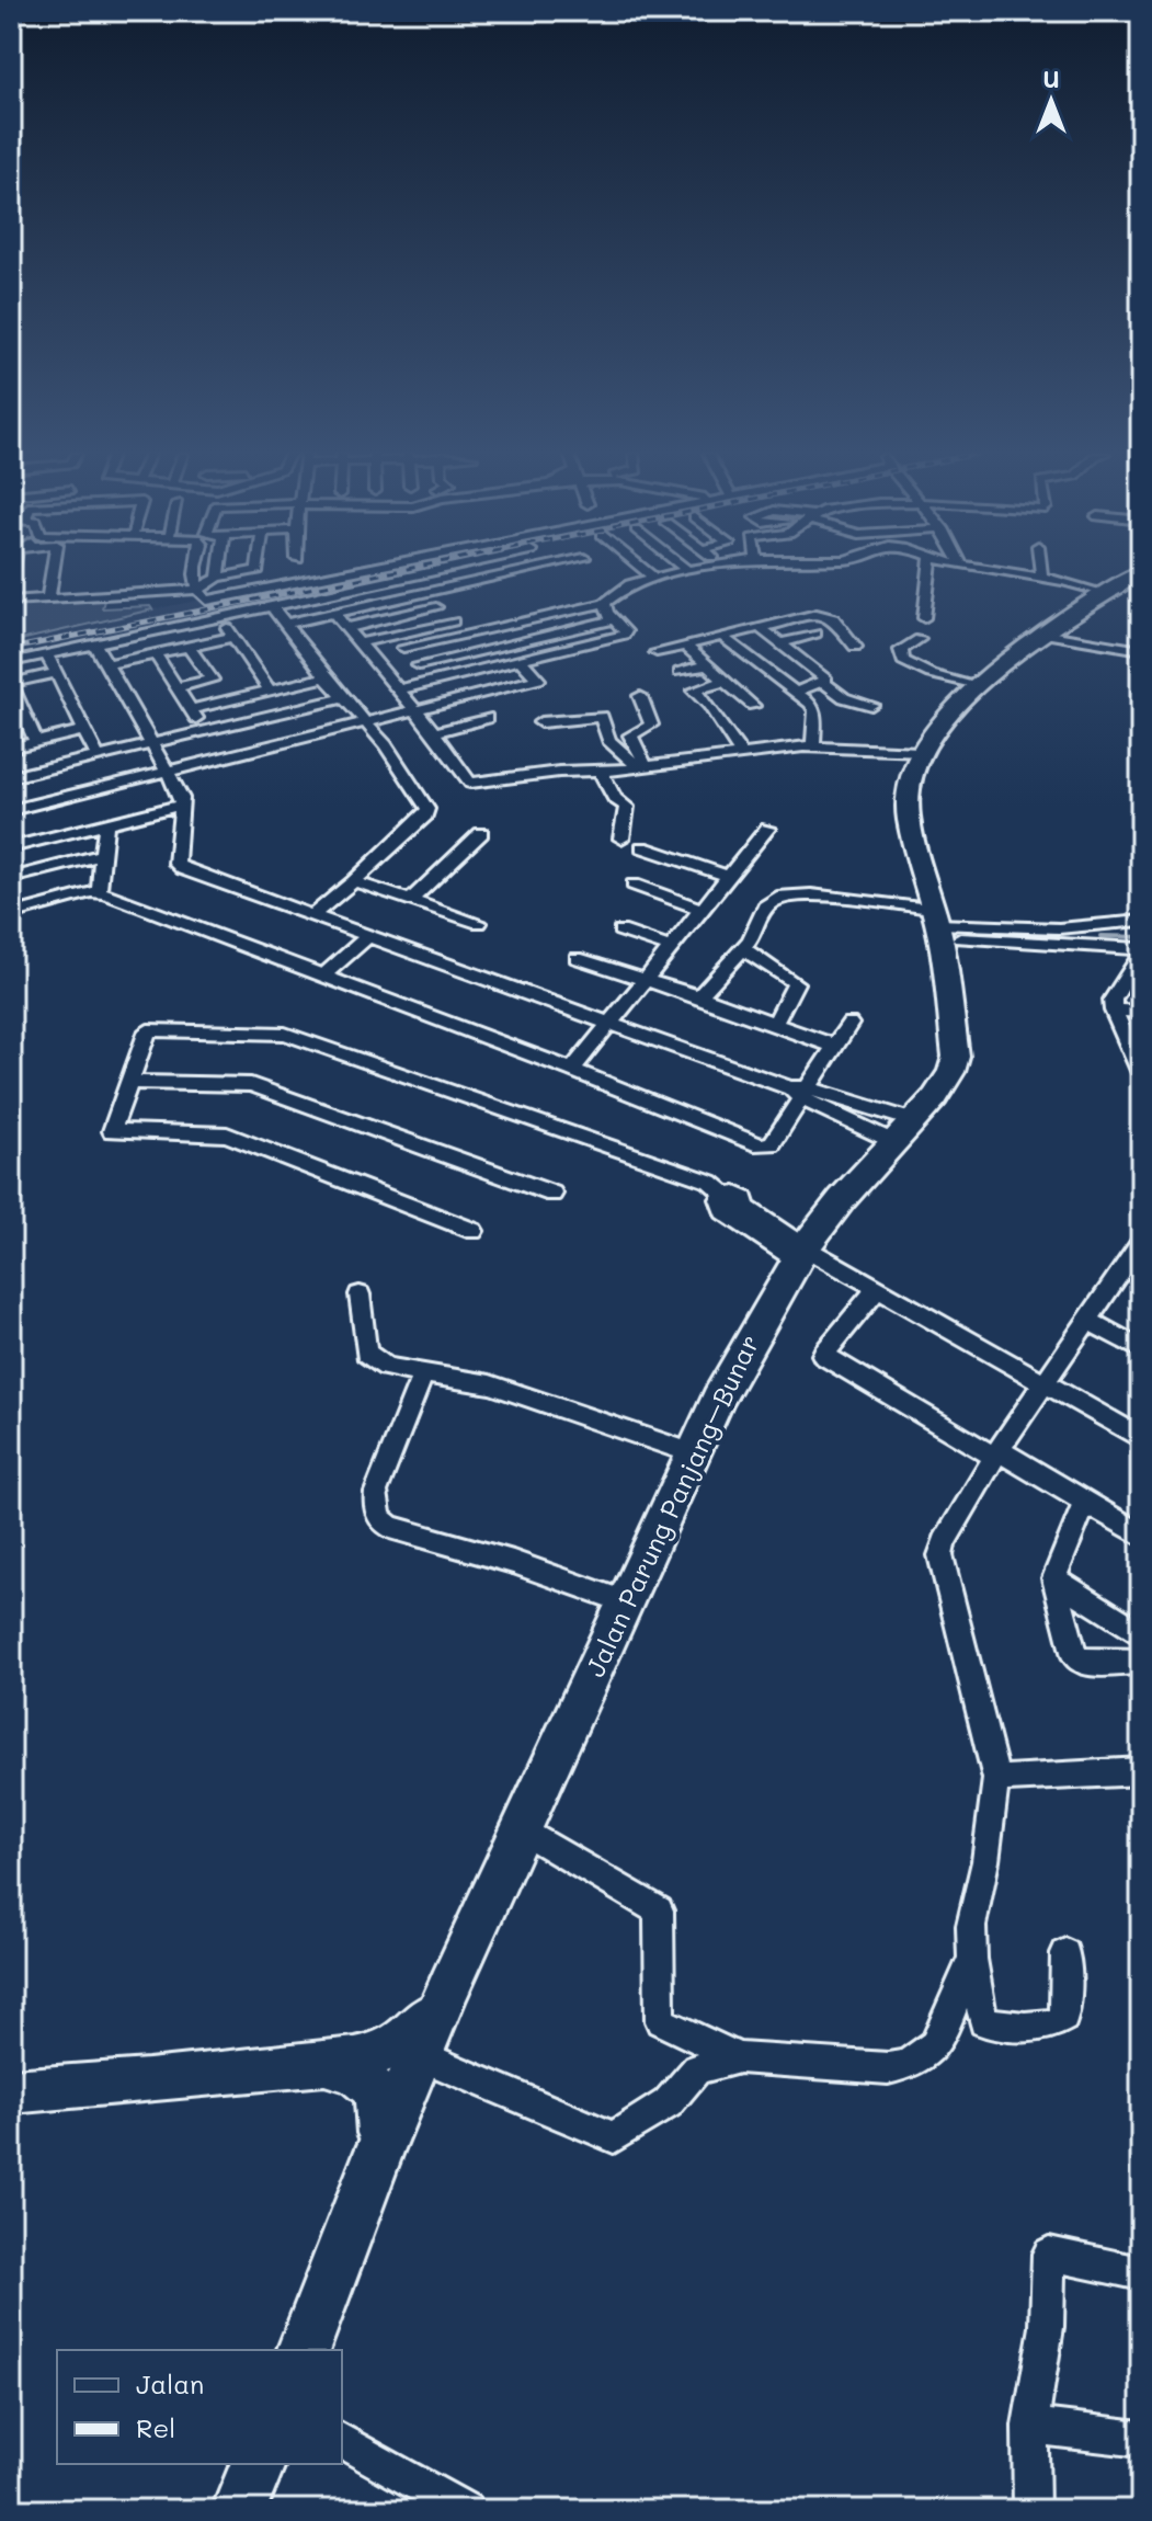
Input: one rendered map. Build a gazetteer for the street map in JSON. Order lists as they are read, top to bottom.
{
  "streets": {
    "main road": ["Jalan Parung Panjang–Bunar"]
  },
  "legend": ["Jalan", "Rel"],
  "north": "top"
}
